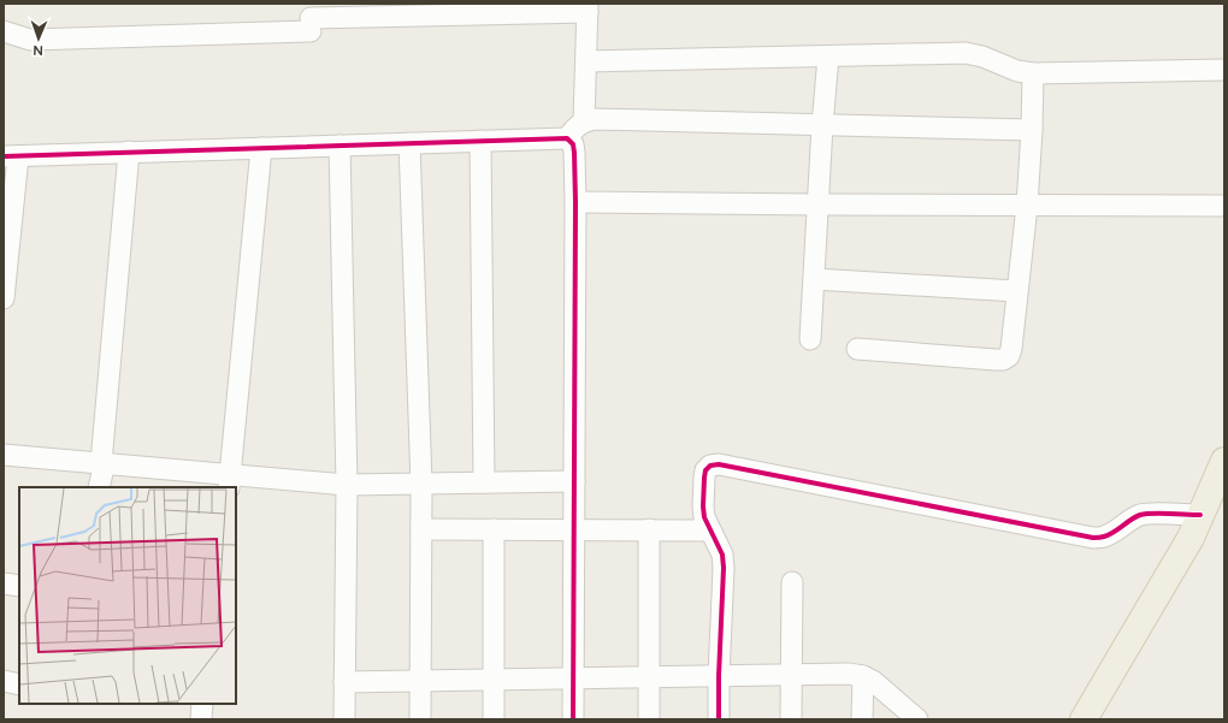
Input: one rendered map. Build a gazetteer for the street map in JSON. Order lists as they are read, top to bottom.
{
  "north": "bottom"
}
